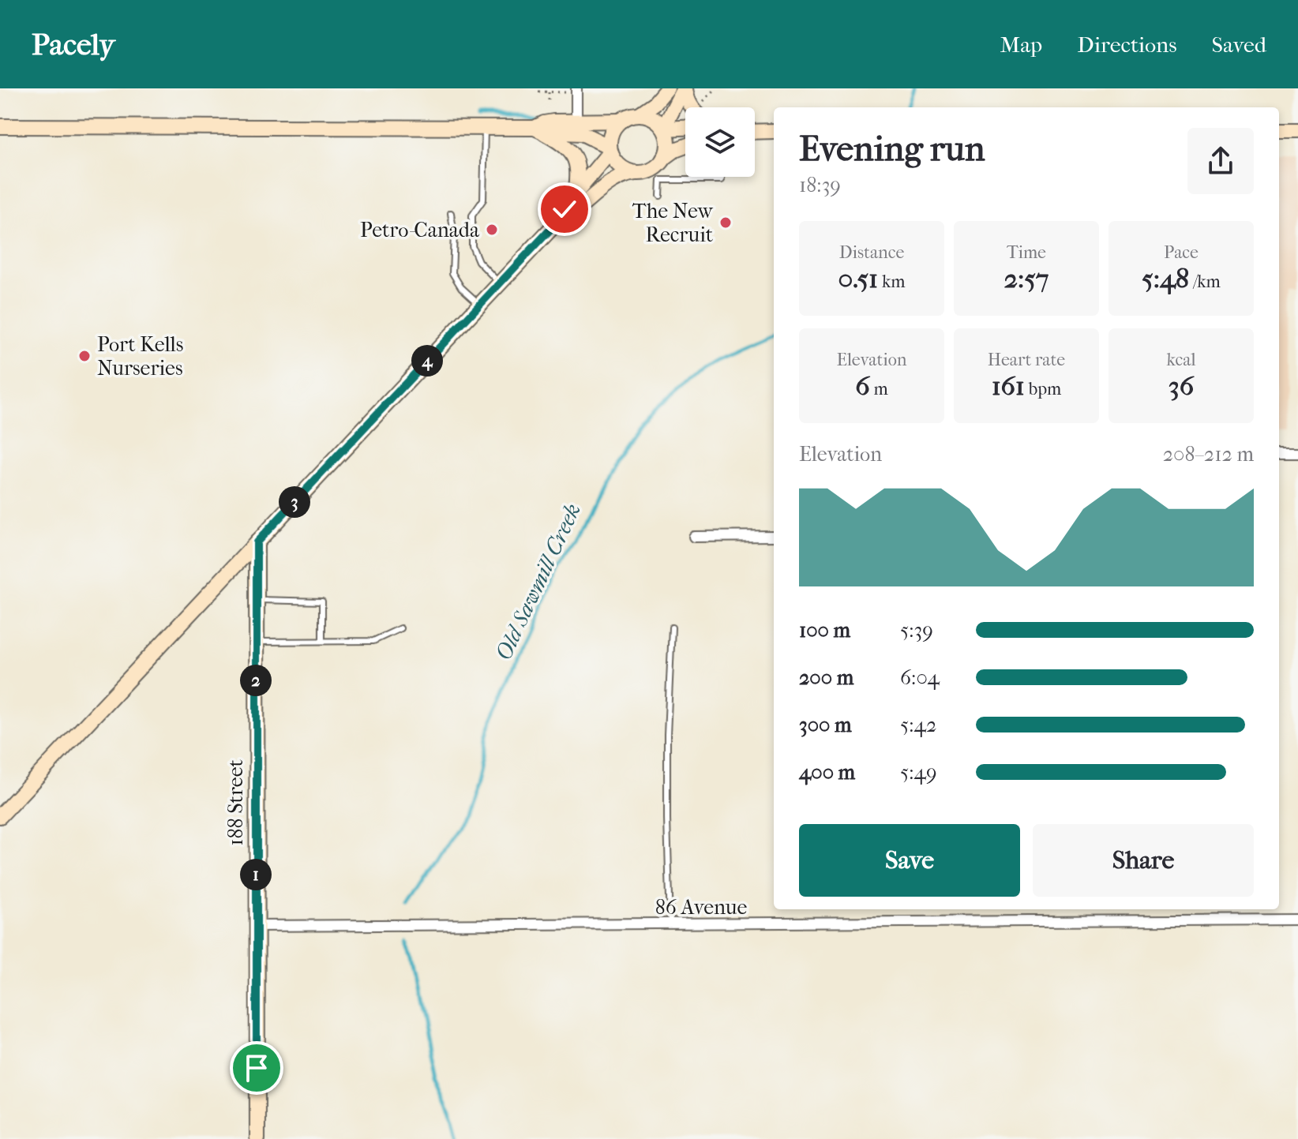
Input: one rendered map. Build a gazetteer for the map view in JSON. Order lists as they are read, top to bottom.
{
  "streets": {
    "main road": ["188 Street"],
    "street": ["86 Avenue"]
  },
  "crossings": [
    ["188 Street", "86 Avenue"]
  ],
  "water": ["Old Sawmill Creek"],
  "places": ["The New Recruit", "Petro-Canada", "Port Kells Nurseries"],
  "page": {
    "header": "Pacely",
    "nav": ["Map", "Directions", "Saved"],
    "heading": ["Evening run", "18:39"],
    "stats": [
      ["Distance", "0.51 km"],
      ["Time", "2:57"],
      ["Pace", "5:48 /km"],
      ["Elevation", "6 m"],
      ["Heart rate", "161 bpm"],
      ["kcal", "36"]
    ],
    "pins": [
      "4",
      "3",
      "2",
      "1"
    ],
    "chart": ["Elevation", "208–212 m"],
    "list": [
      {
        "name": "100 m",
        "note": "5:39"
      },
      {
        "name": "200 m",
        "note": "6:04"
      },
      {
        "name": "300 m",
        "note": "5:42"
      },
      {
        "name": "400 m",
        "note": "5:49"
      }
    ],
    "buttons": ["Save", "Share"]
  }
}
